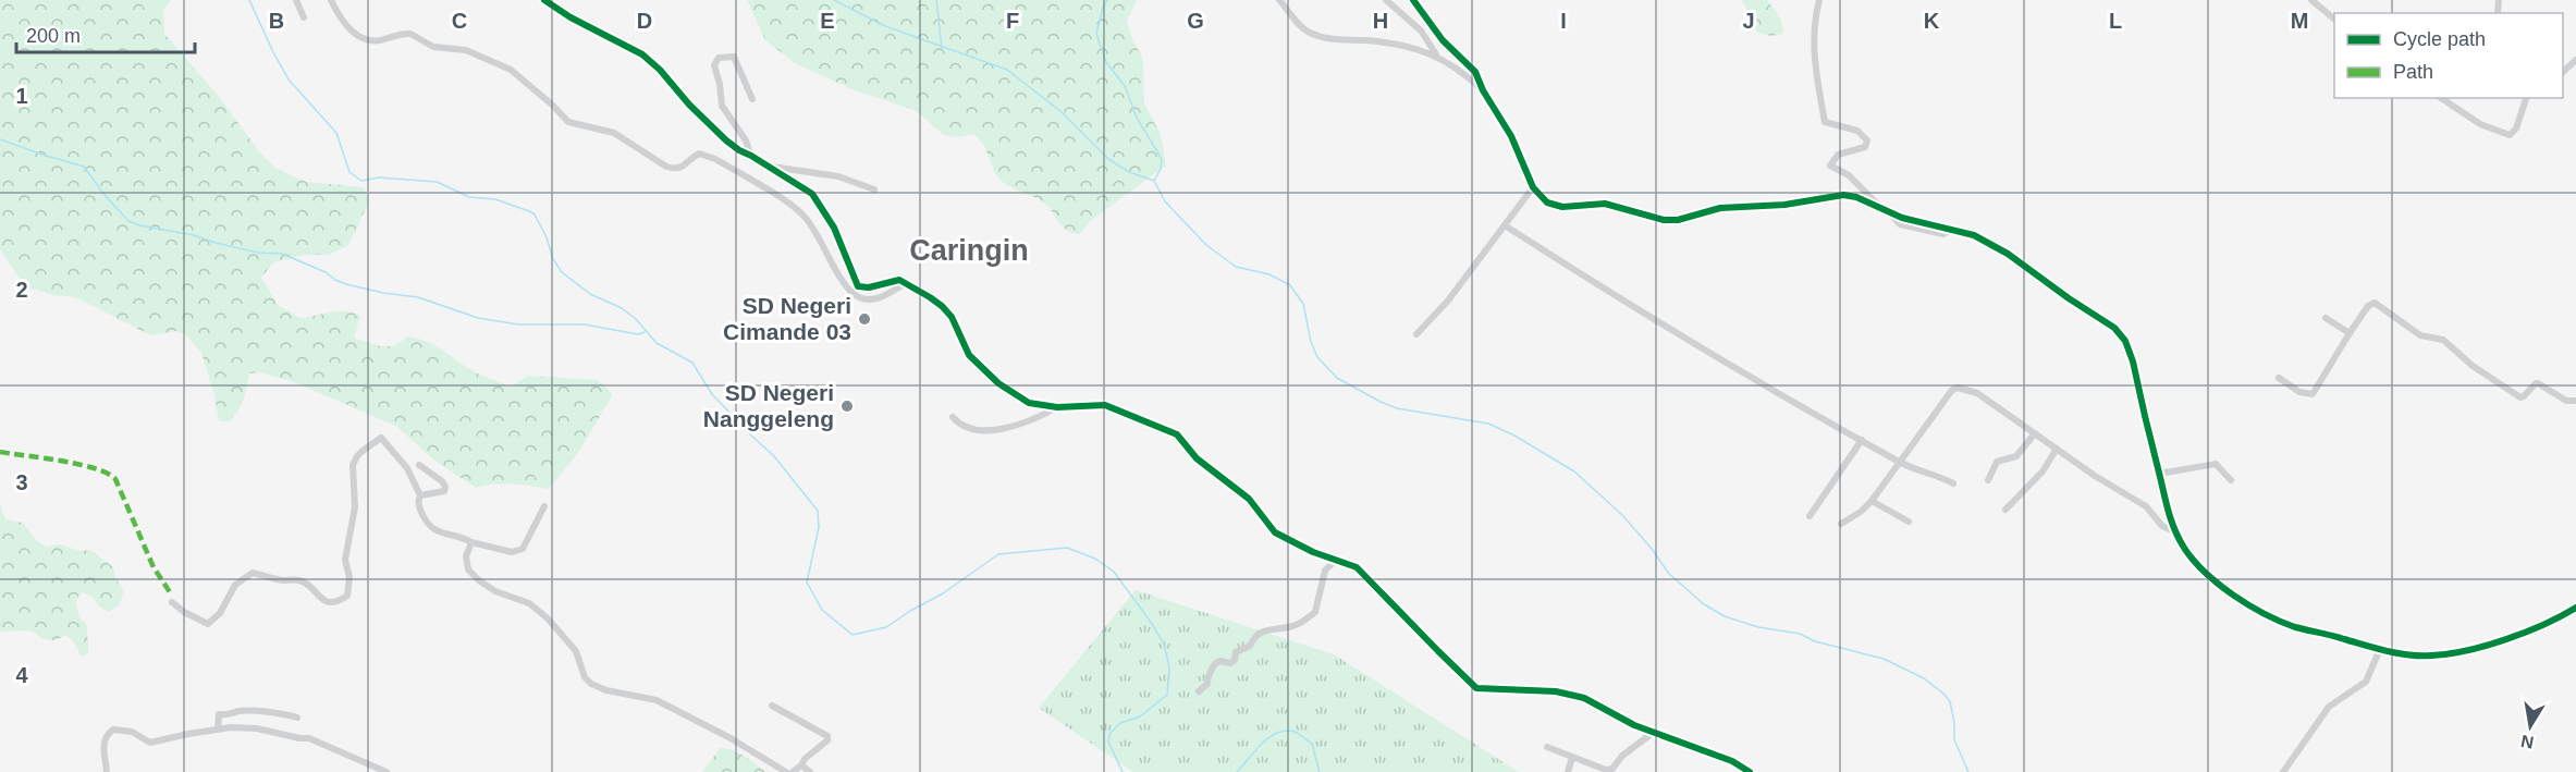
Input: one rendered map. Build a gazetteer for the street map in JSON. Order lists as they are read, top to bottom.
{
  "districts": ["Caringin"],
  "places": ["SD Negeri Cimande 03", "SD Negeri Nanggeleng"],
  "legend": ["Cycle path", "Path"],
  "scale_bar": "200 m",
  "north": "bottom",
  "grid": {
    "columns": [
      "B",
      "C",
      "D",
      "E",
      "F",
      "G",
      "H",
      "I",
      "J",
      "K",
      "L",
      "M"
    ],
    "rows": [
      "1",
      "2",
      "3",
      "4"
    ]
  }
}
